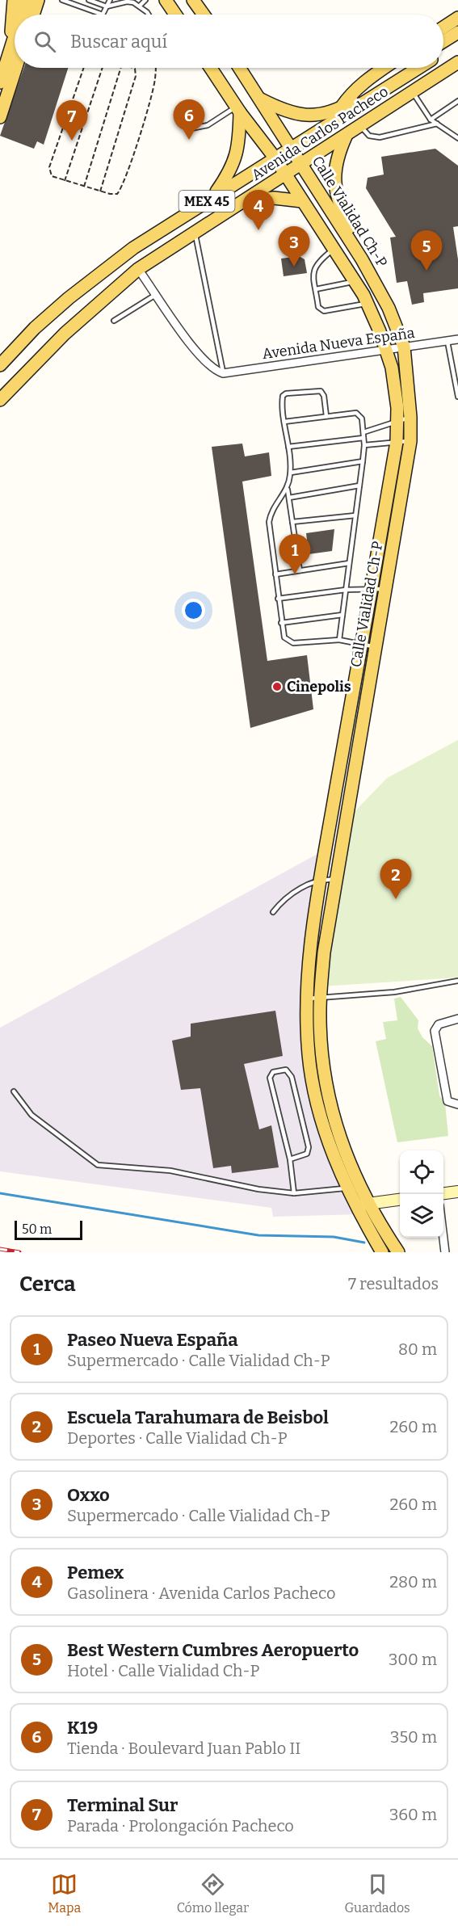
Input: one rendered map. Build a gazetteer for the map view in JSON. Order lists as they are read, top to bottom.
{
  "streets": {
    "main road": ["Avenida Carlos Pacheco", "MEX 45", "Calle Vialidad Ch-P"],
    "street": ["Avenida Nueva España"]
  },
  "crossings": [
    ["Avenida Carlos Pacheco", "Calle Vialidad Ch-P"],
    ["Calle Vialidad Ch-P", "Avenida Nueva España"]
  ],
  "places": ["Cinepolis"],
  "scale_bar": "50 m",
  "page": {
    "search": "Buscar aquí",
    "pins": [
      "6",
      "7",
      "4",
      "3",
      "5",
      "1",
      "2"
    ],
    "scale": "50 m",
    "heading": ["Cerca", "7 resultados"],
    "list": [
      {
        "mark": "1",
        "name": "Paseo Nueva España",
        "note": "Supermercado · Calle Vialidad Ch-P",
        "value": "80 m"
      },
      {
        "mark": "2",
        "name": "Escuela Tarahumara de Beisbol",
        "note": "Deportes · Calle Vialidad Ch-P",
        "value": "260 m"
      },
      {
        "mark": "3",
        "name": "Oxxo",
        "note": "Supermercado · Calle Vialidad Ch-P",
        "value": "260 m"
      },
      {
        "mark": "4",
        "name": "Pemex",
        "note": "Gasolinera · Avenida Carlos Pacheco",
        "value": "280 m"
      },
      {
        "mark": "5",
        "name": "Best Western Cumbres Aeropuerto",
        "note": "Hotel · Calle Vialidad Ch-P",
        "value": "300 m"
      },
      {
        "mark": "6",
        "name": "K19",
        "note": "Tienda · Boulevard Juan Pablo II",
        "value": "350 m"
      },
      {
        "mark": "7",
        "name": "Terminal Sur",
        "note": "Parada · Prolongación Pacheco",
        "value": "360 m"
      }
    ],
    "nav": ["Mapa", "Cómo llegar", "Guardados"]
  }
}
